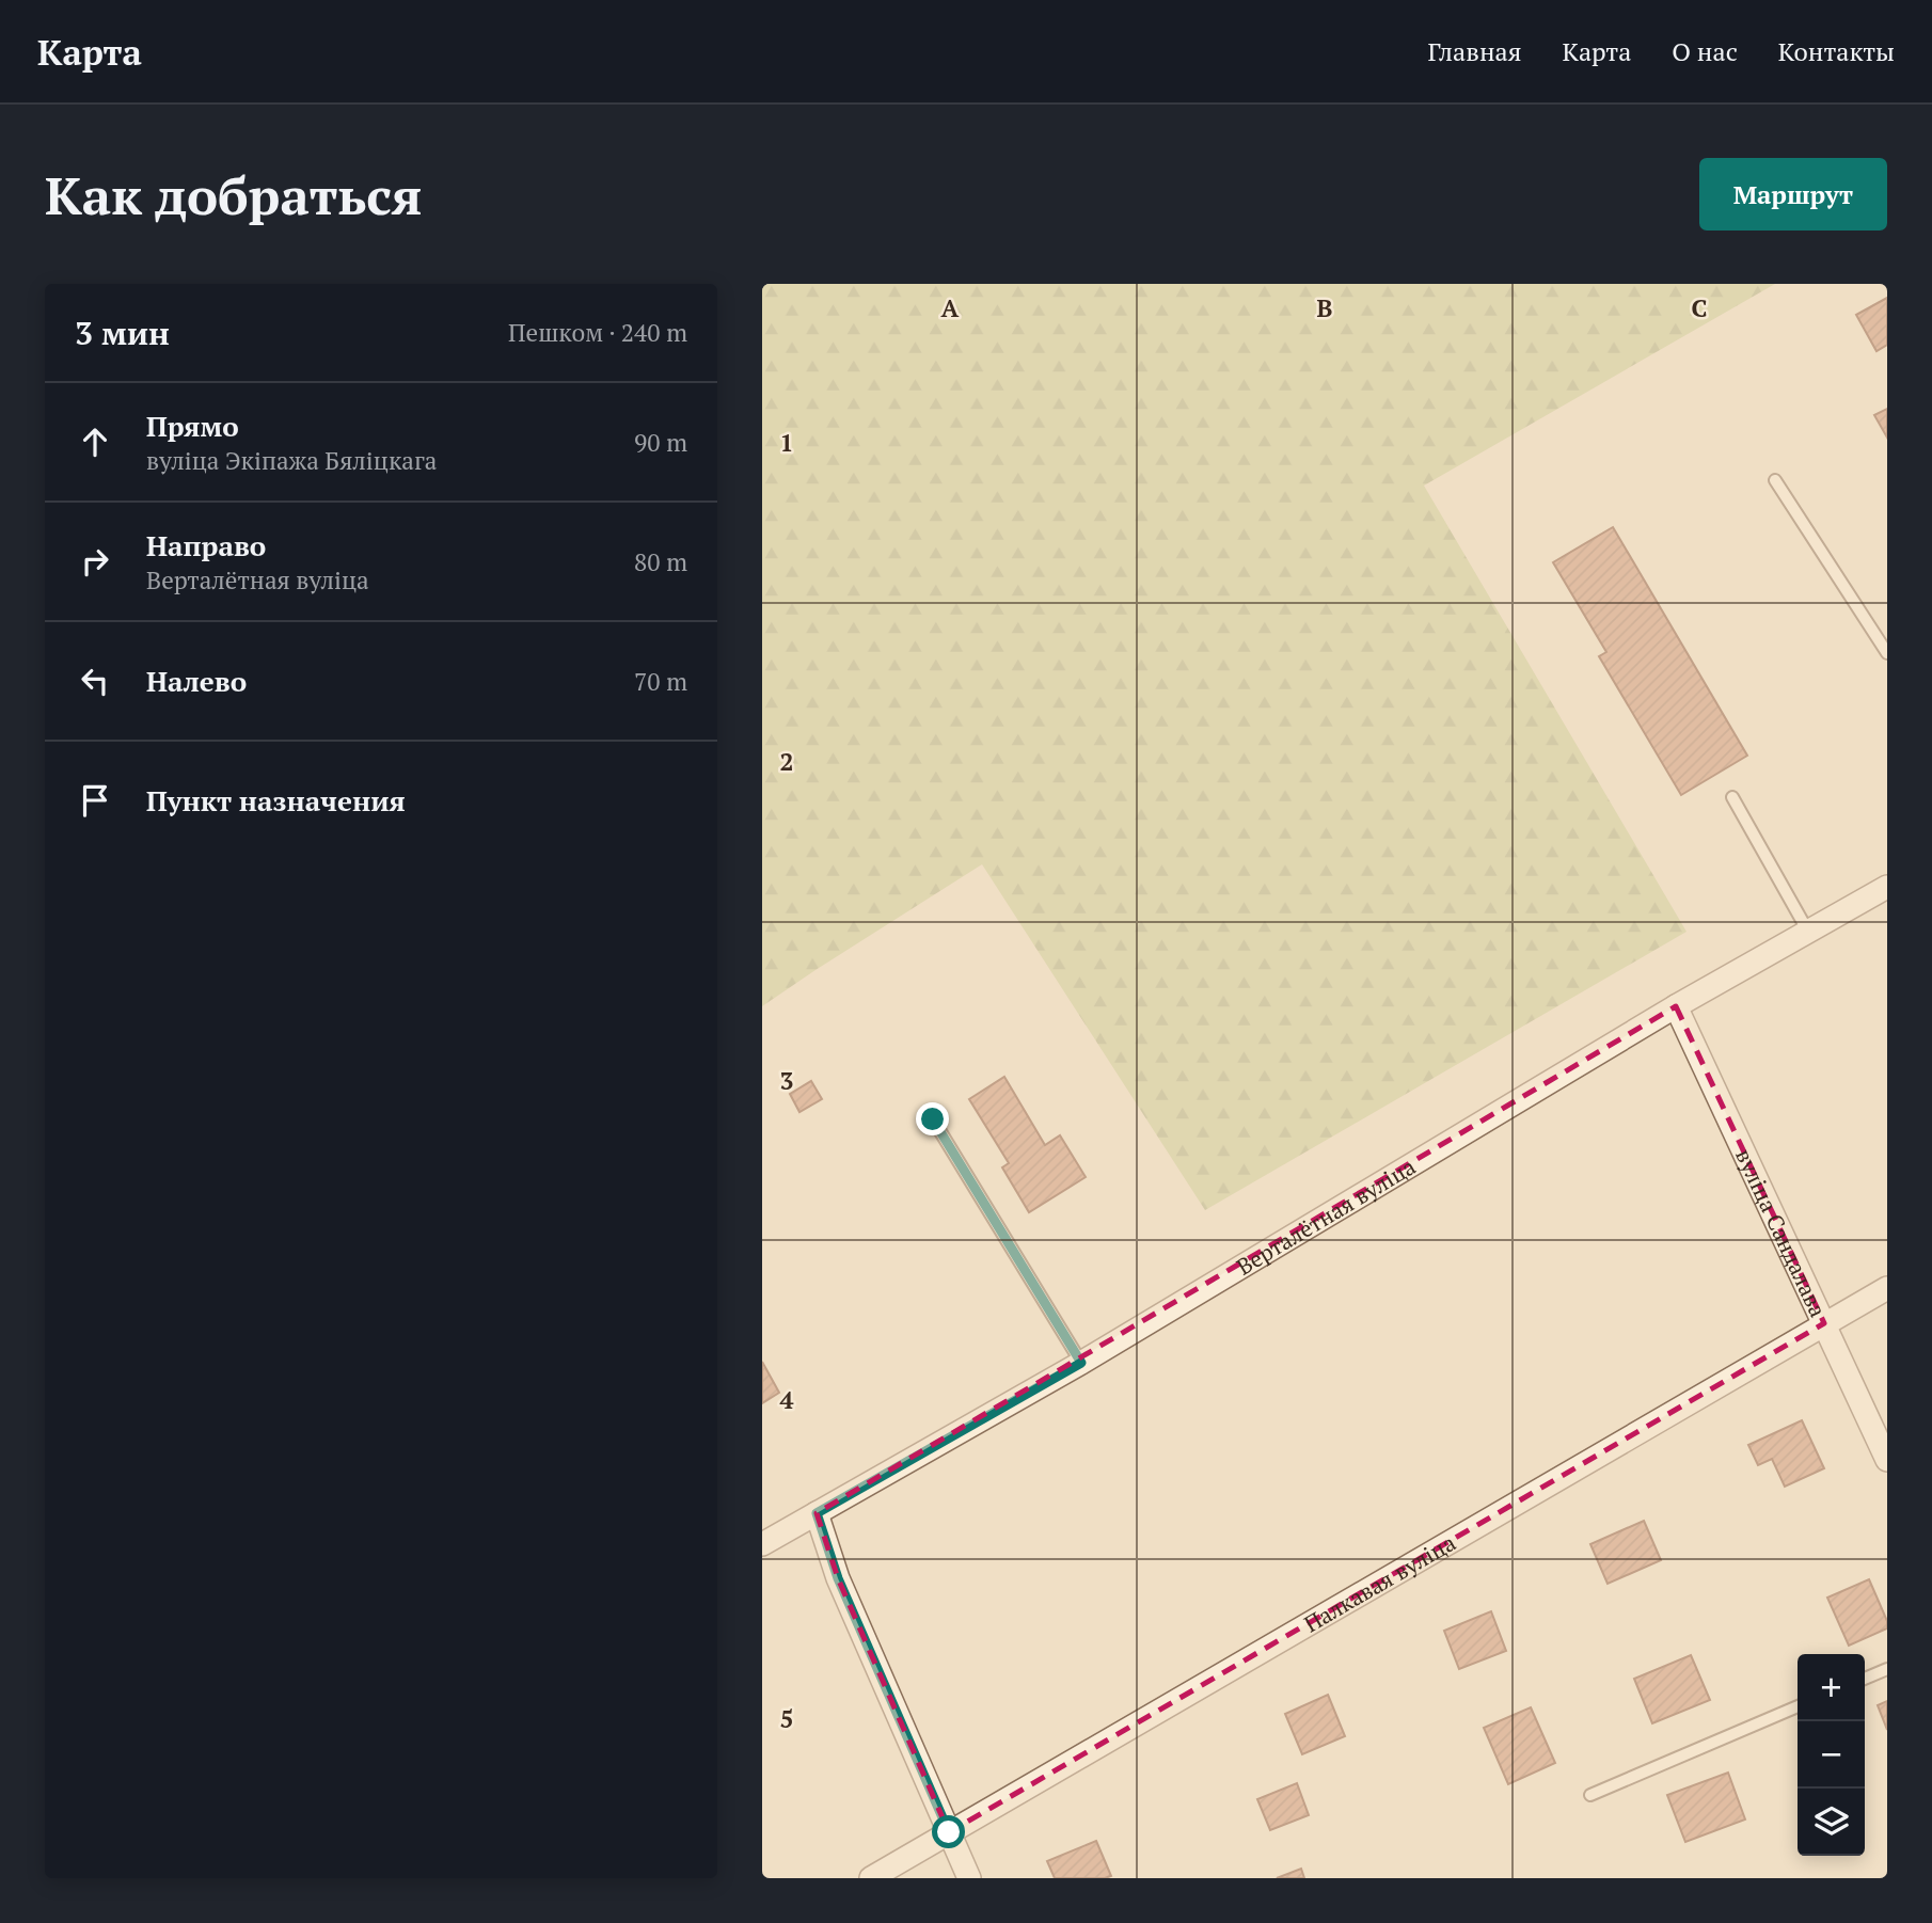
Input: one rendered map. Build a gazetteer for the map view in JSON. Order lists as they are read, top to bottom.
{
  "streets": {
    "street": ["Верталётная вуліца", "вуліца Сандалава", "Палкавая вуліца"]
  },
  "crossings": [
    ["Верталётная вуліца", "вуліца Сандалава"],
    ["вуліца Сандалава", "Палкавая вуліца"]
  ],
  "page": {
    "header": "Карта",
    "nav": [
      "Главная",
      "Карта",
      "О нас",
      "Контакты"
    ],
    "buttons": "Маршрут",
    "title": "Как добраться",
    "heading": ["3 мин", "Пешком · 240 m"],
    "list": [
      ["Прямо", "вуліца Экіпажа Бяліцкага", "90 m"],
      ["Направо", "Верталётная вуліца", "80 m"],
      ["Налево", "70 m"],
      "Пункт назначения"
    ],
    "map_buttons": ["+", "−"]
  },
  "grid": {
    "columns": ["A", "B", "C"],
    "rows": [
      "1",
      "2",
      "3",
      "4",
      "5"
    ]
  }
}
